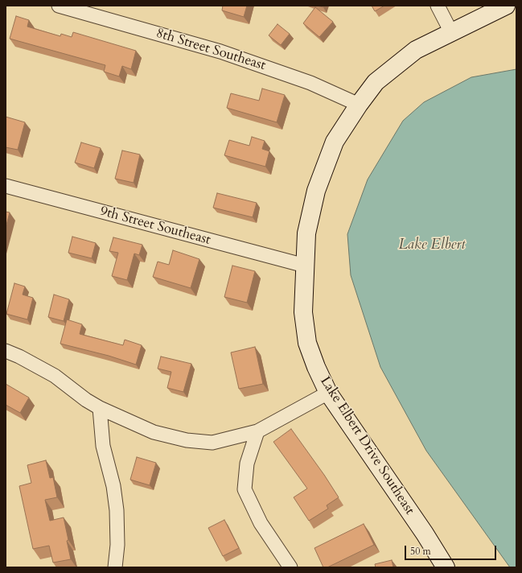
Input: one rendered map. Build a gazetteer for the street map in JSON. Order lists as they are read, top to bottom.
{
  "streets": {
    "main road": ["Lake Elbert Drive Southeast"],
    "street": ["8th Street Southeast", "9th Street Southeast"]
  },
  "crossings": [
    ["8th Street Southeast", "Lake Elbert Drive Southeast"],
    ["9th Street Southeast", "Lake Elbert Drive Southeast"]
  ],
  "water": ["Lake Elbert"],
  "scale_bar": "50 m"
}
